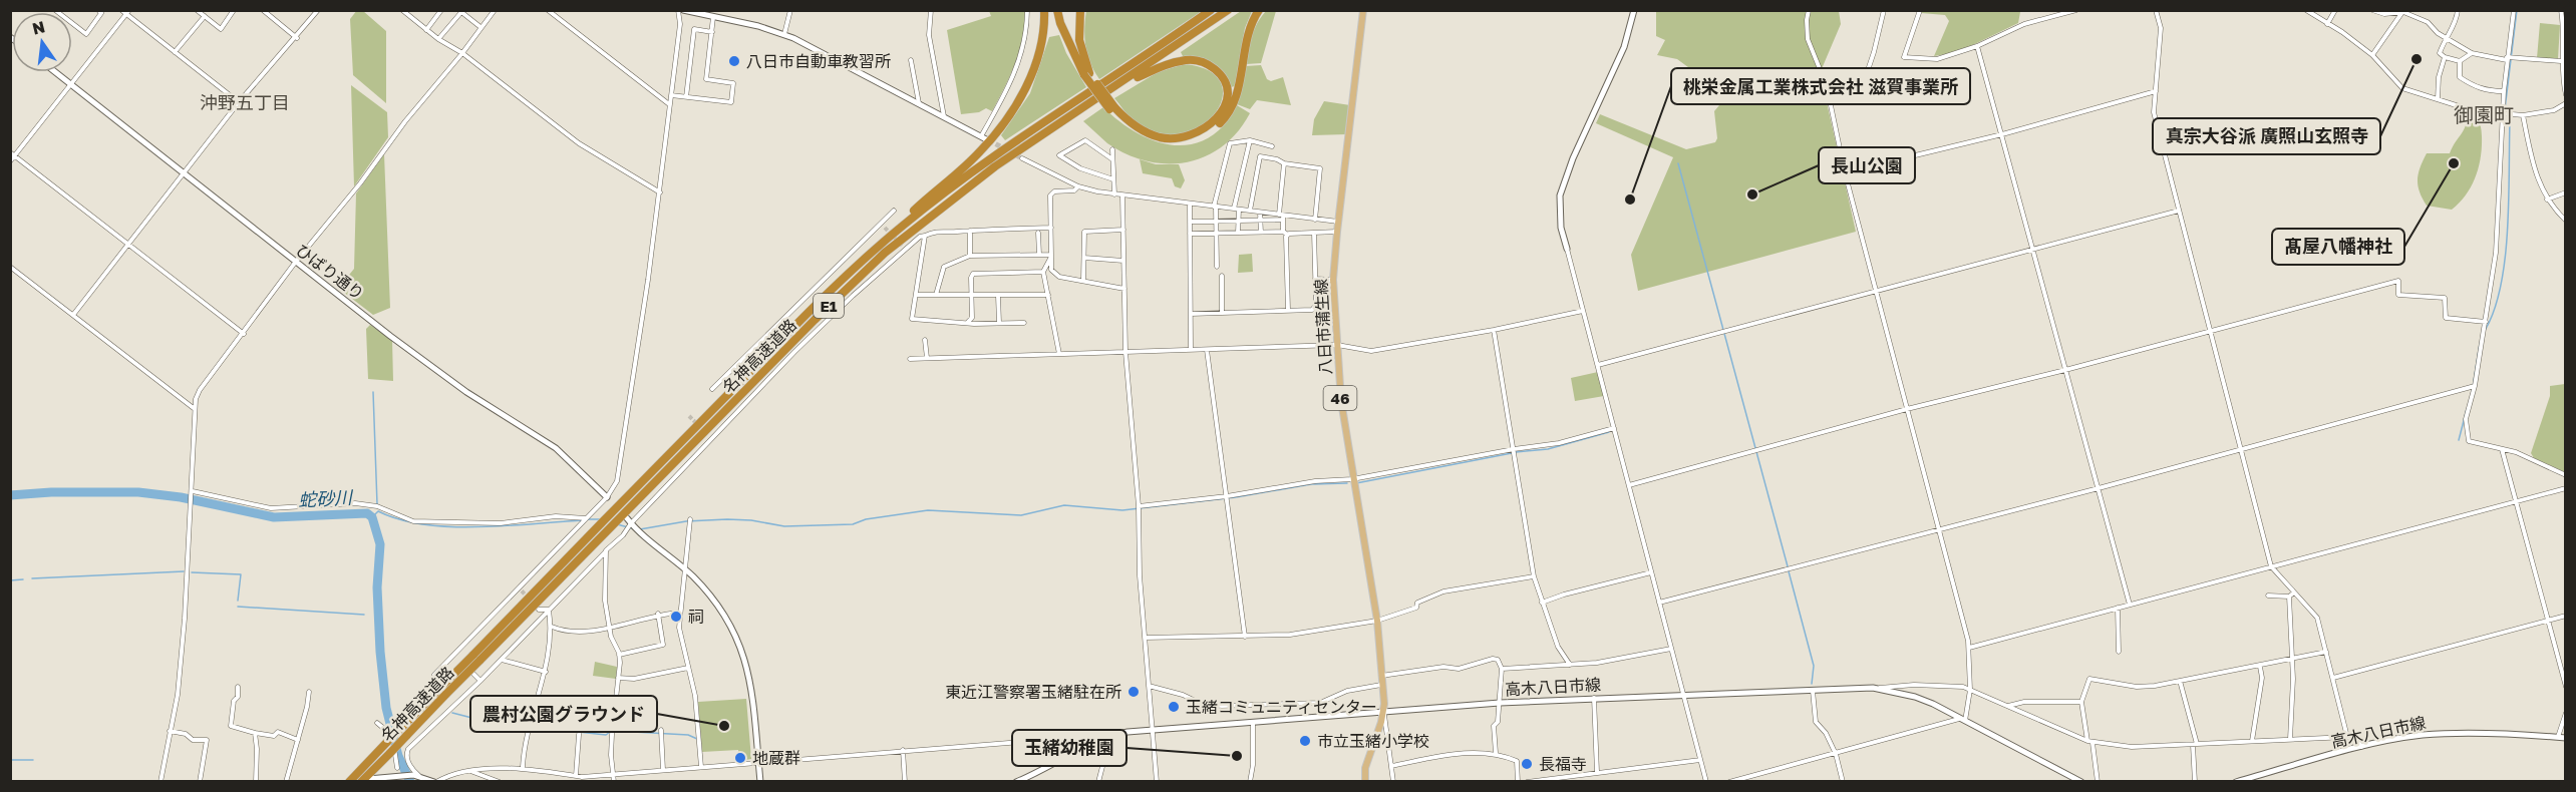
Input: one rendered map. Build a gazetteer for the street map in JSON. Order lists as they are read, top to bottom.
{
  "streets": {
    "highway": ["E1", "名神高速道路"],
    "main road": ["八日市蒲生線", "46"],
    "street": ["ひばり通り", "高木八日市線"]
  },
  "crossings": [
    ["八日市蒲生線", "高木八日市線"]
  ],
  "districts": ["沖野五丁目", "御園町"],
  "water": ["蛇砂川"],
  "places": [
    "真宗大谷派 廣照山玄照寺",
    "八日市自動車教習所",
    "髙屋八幡神社",
    "長山公園",
    "桃栄金属工業株式会社 滋賀事業所",
    "祠",
    "東近江警察署玉緒駐在所",
    "玉緒コミュニティセンター",
    "農村公園グラウンド",
    "市立玉緒小学校",
    "玉緒幼稚園",
    "地蔵群",
    "長福寺"
  ],
  "north": "top"
}
